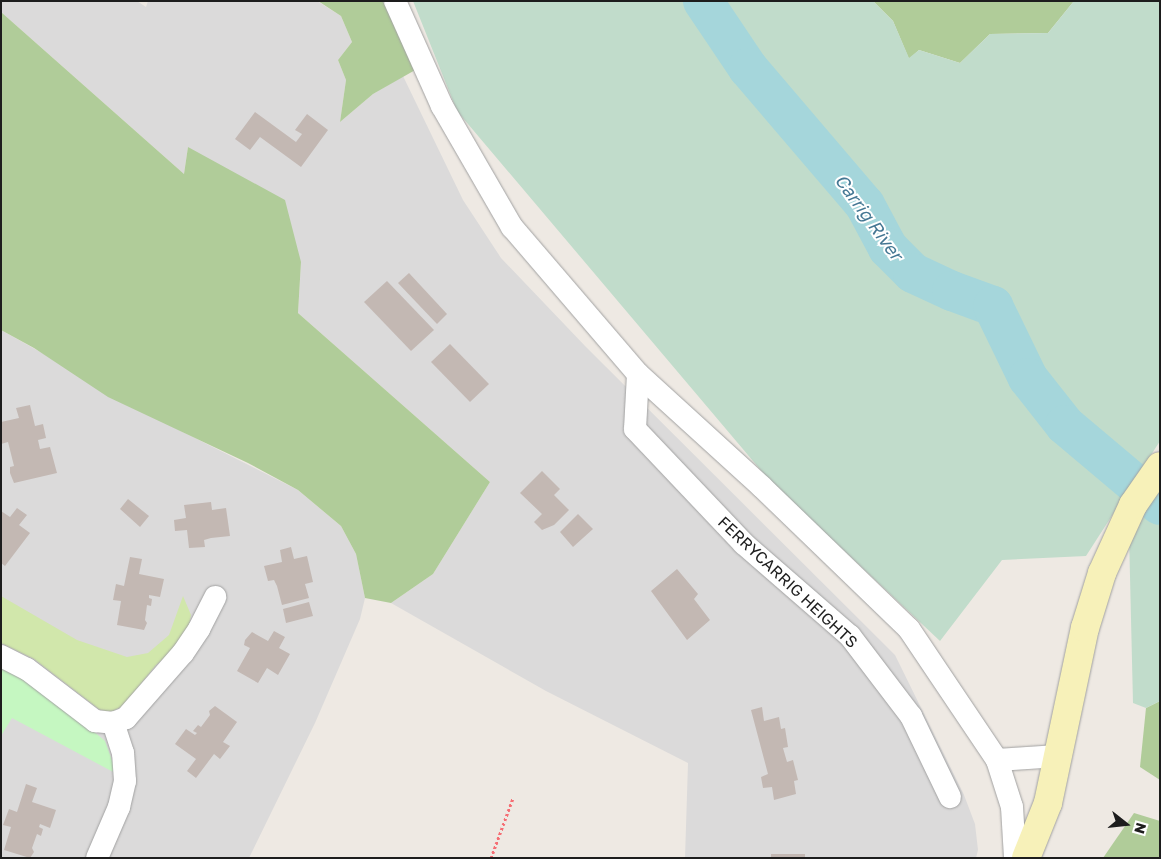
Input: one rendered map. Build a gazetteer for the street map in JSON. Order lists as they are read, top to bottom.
{
  "streets": {
    "street": ["FERRYCARRIG HEIGHTS"]
  },
  "water": ["Carrig River"],
  "north": "right"
}
